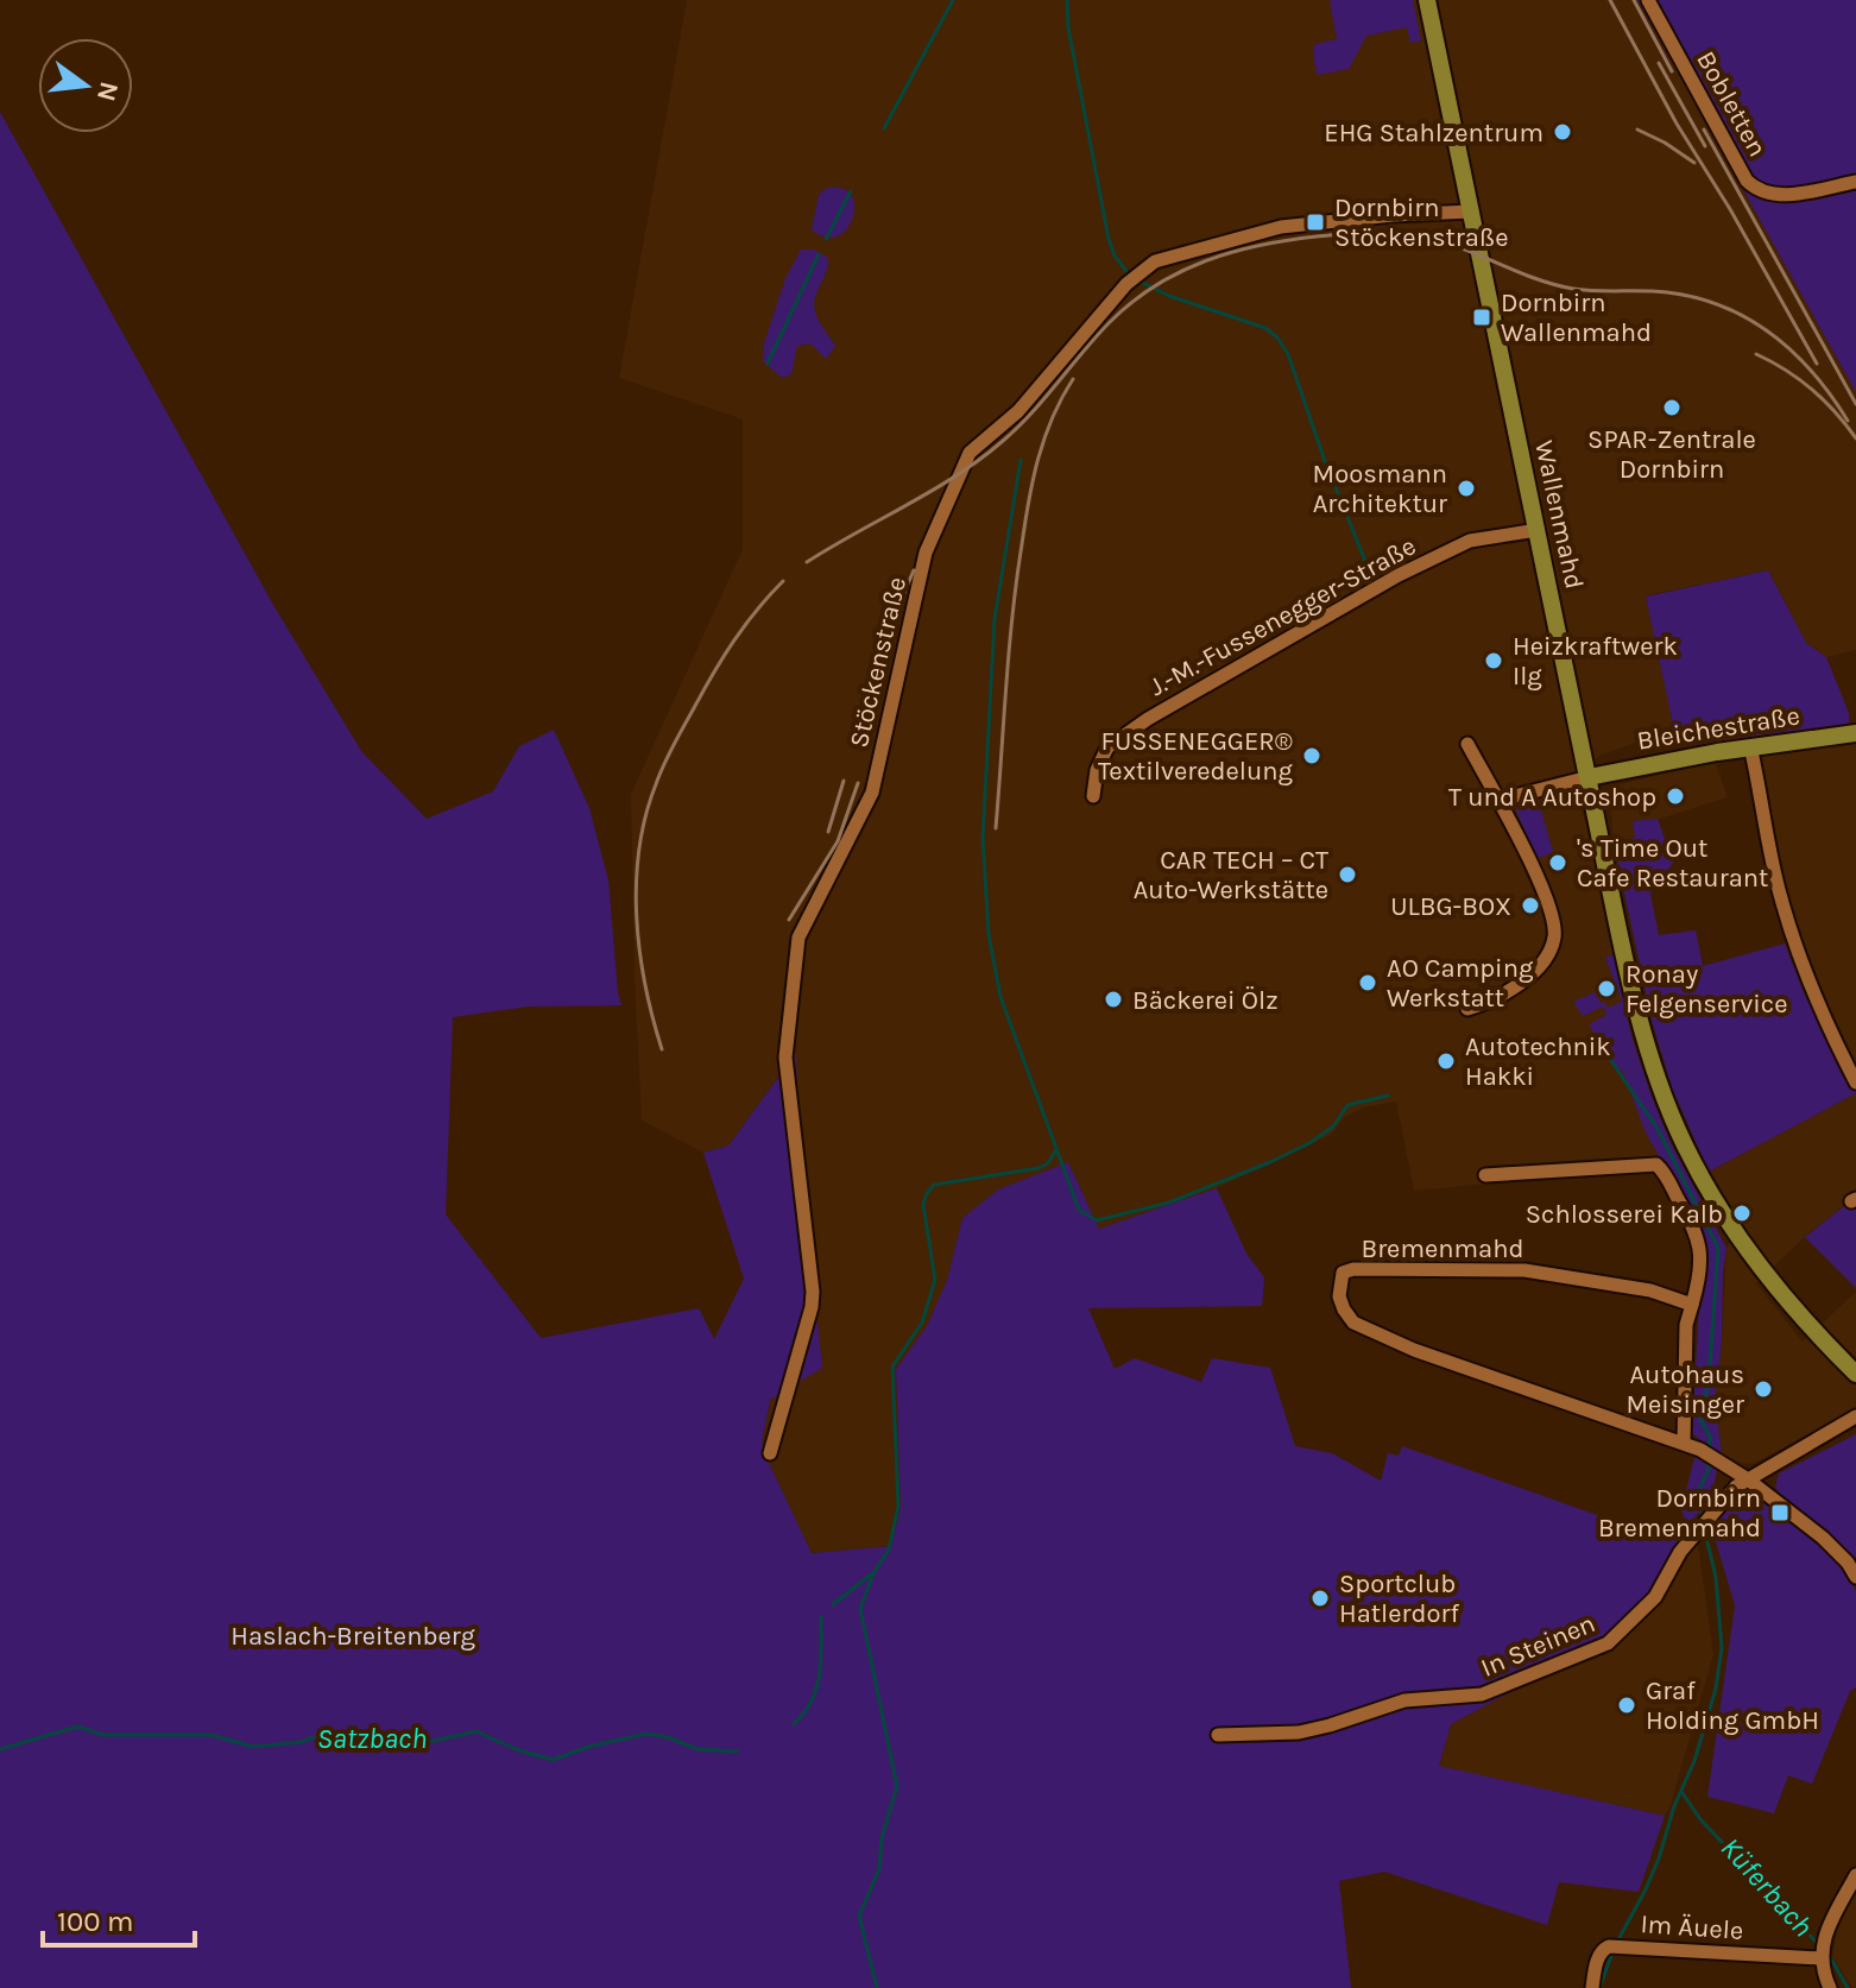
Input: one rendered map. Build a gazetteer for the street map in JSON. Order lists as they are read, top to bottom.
{
  "streets": {
    "main road": ["Wallenmahd", "Bleichestraße"],
    "street": [
      "Bobletten",
      "J.-M.-Fussenegger-Straße",
      "Stöckenstraße",
      "Bremenmahd",
      "In Steinen",
      "Im Äuele"
    ]
  },
  "crossings": [
    ["Wallenmahd", "J.-M.-Fussenegger-Straße"],
    ["Wallenmahd", "Stöckenstraße"],
    ["Wallenmahd", "Bleichestraße"],
    ["Bremenmahd", "In Steinen"]
  ],
  "water": ["Satzbach", "Küferbach"],
  "parks": ["Haslach-Breitenberg"],
  "places": {
    "other": [
      "EHG Stahlzentrum",
      "SPAR-Zentrale Dornbirn",
      "Moosmann Architektur",
      "Heizkraftwerk Ilg",
      "FUSSENEGGER® Textilveredelung",
      "T und A Autoshop",
      "'s Time Out Cafe Restaurant",
      "CAR TECH – CT Auto-Werkstätte",
      "ULBG-BOX",
      "AO Camping Werkstatt",
      "Ronay Felgenservice",
      "Bäckerei Ölz",
      "Autotechnik Hakki",
      "Schlosserei Kalb",
      "Autohaus Meisinger",
      "Sportclub Hatlerdorf",
      "Graf Holding GmbH"
    ],
    "transit": ["Dornbirn Stöckenstraße", "Dornbirn Wallenmahd", "Dornbirn Bremenmahd"]
  },
  "scale_bar": "100 m",
  "north": "right"
}
